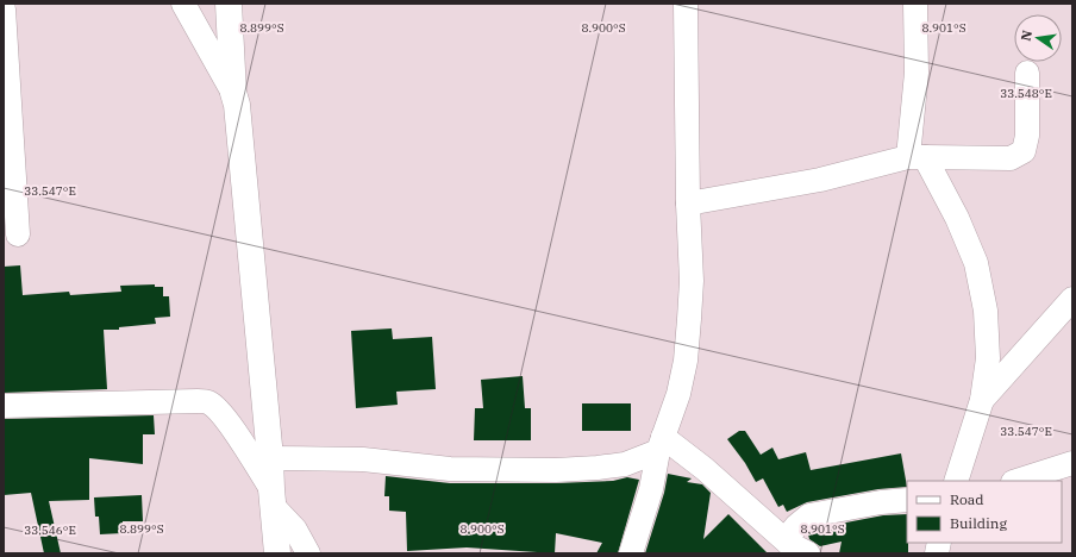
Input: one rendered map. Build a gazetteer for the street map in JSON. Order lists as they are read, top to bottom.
{
  "legend": ["Road", "Building"],
  "north": "left",
  "coordinates": [
    "8.899°S",
    "8.900°S",
    "8.901°S",
    "33.548°E",
    "33.547°E",
    "33.546°E"
  ]
}
